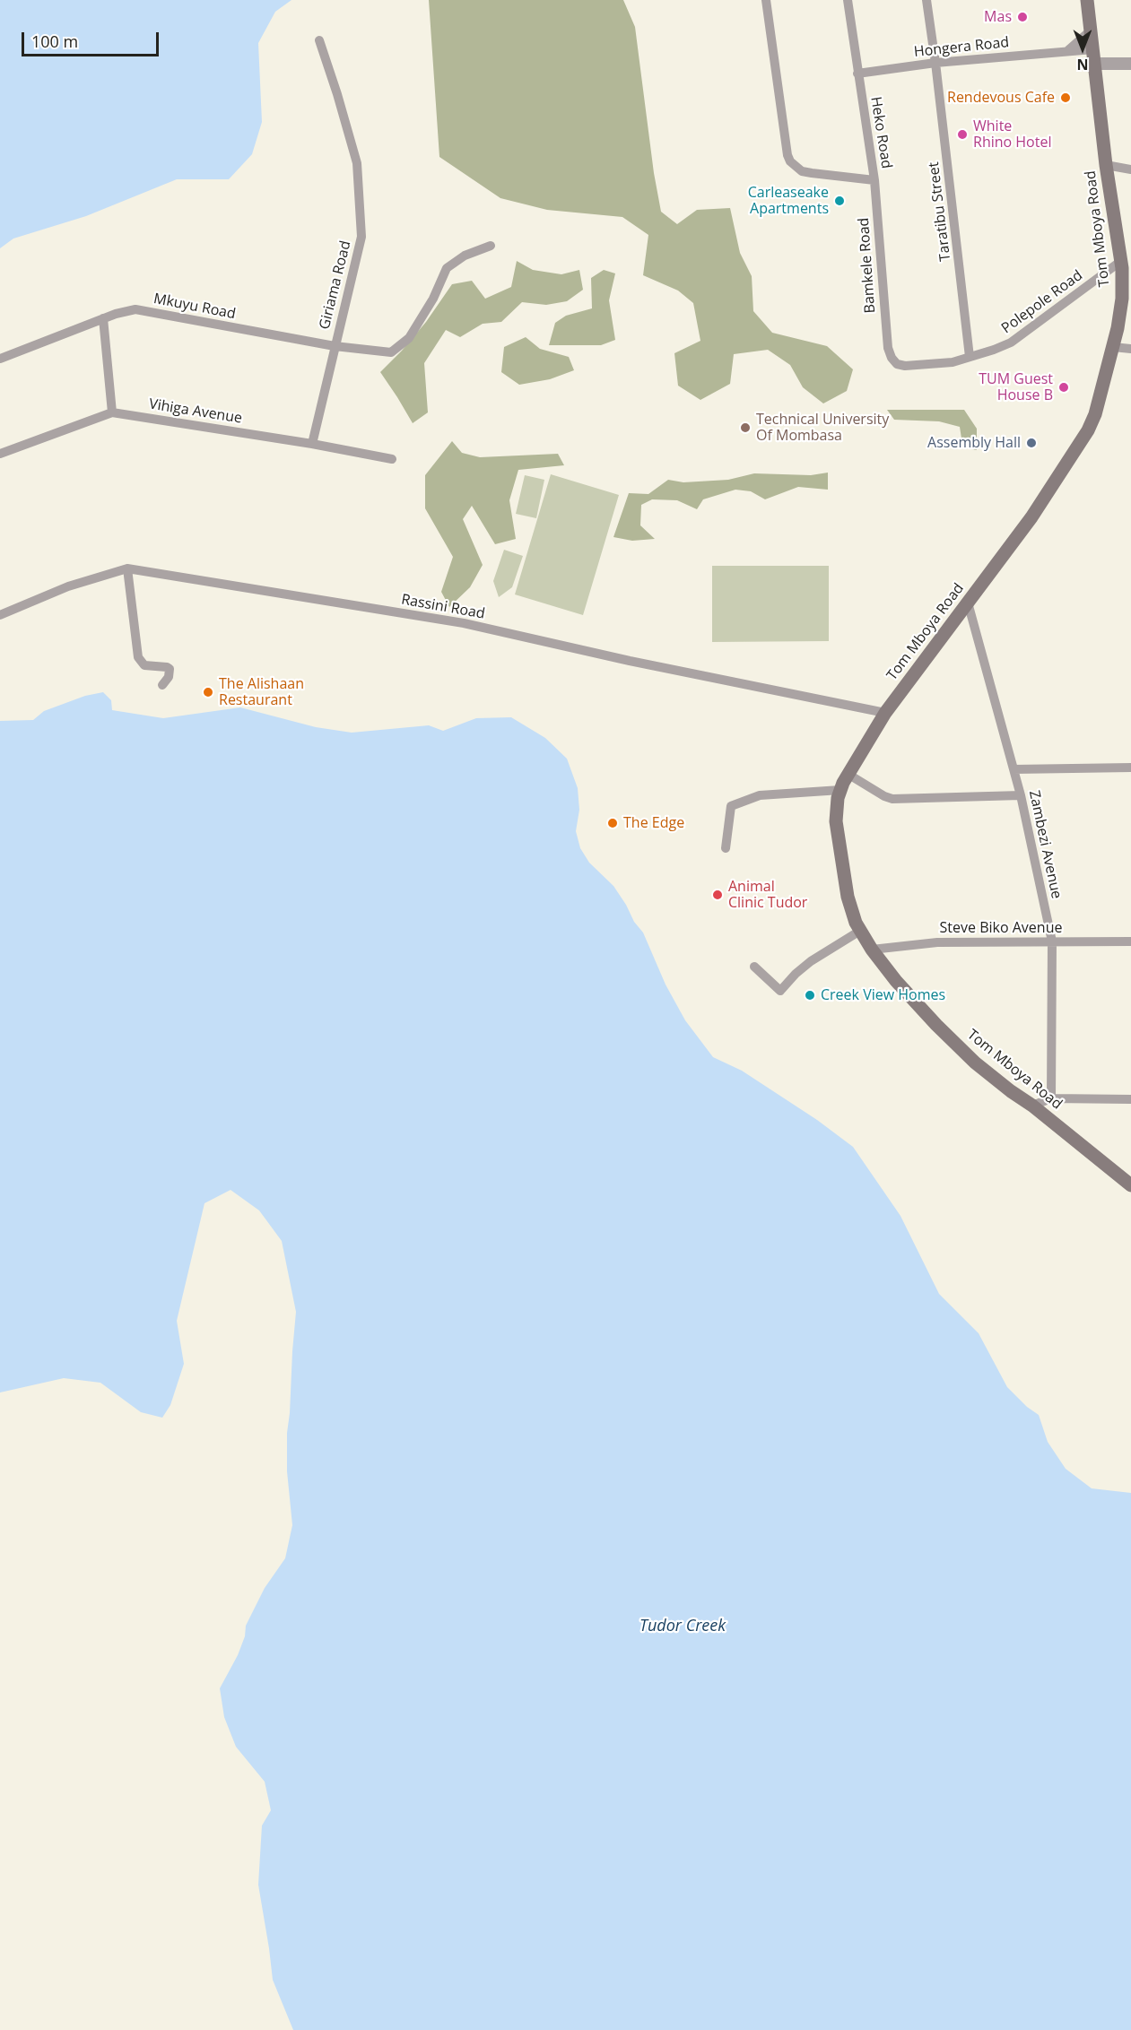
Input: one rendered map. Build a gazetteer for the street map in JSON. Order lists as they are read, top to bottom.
{
  "streets": {
    "main road": ["Tom Mboya Road"],
    "street": [
      "Hongera Road",
      "Heko Road",
      "Taratibu Street",
      "Bamkele Road",
      "Giriama Road",
      "Polepole Road",
      "Mkuyu Road",
      "Vihiga Avenue",
      "Rassini Road",
      "Zambezi Avenue",
      "Steve Biko Avenue"
    ]
  },
  "crossings": [
    ["Hongera Road", "Heko Road"],
    ["Hongera Road", "Taratibu Street"],
    ["Hongera Road", "Tom Mboya Road"],
    ["Heko Road", "Bamkele Road"],
    ["Taratibu Street", "Polepole Road"],
    ["Tom Mboya Road", "Polepole Road"],
    ["Tom Mboya Road", "Rassini Road"],
    ["Tom Mboya Road", "Zambezi Avenue"],
    ["Tom Mboya Road", "Steve Biko Avenue"],
    ["Bamkele Road", "Polepole Road"],
    ["Giriama Road", "Mkuyu Road"],
    ["Giriama Road", "Vihiga Avenue"],
    ["Zambezi Avenue", "Steve Biko Avenue"]
  ],
  "water": ["Tudor Creek"],
  "places": [
    "Mas",
    "Rendevous Cafe",
    "White Rhino Hotel",
    "Carleaseake Apartments",
    "TUM Guest House B",
    "Technical University Of Mombasa",
    "Assembly Hall",
    "The Alishaan Restaurant",
    "The Edge",
    "Animal Clinic Tudor",
    "Creek View Homes"
  ],
  "scale_bar": "100 m",
  "north": "bottom"
}
